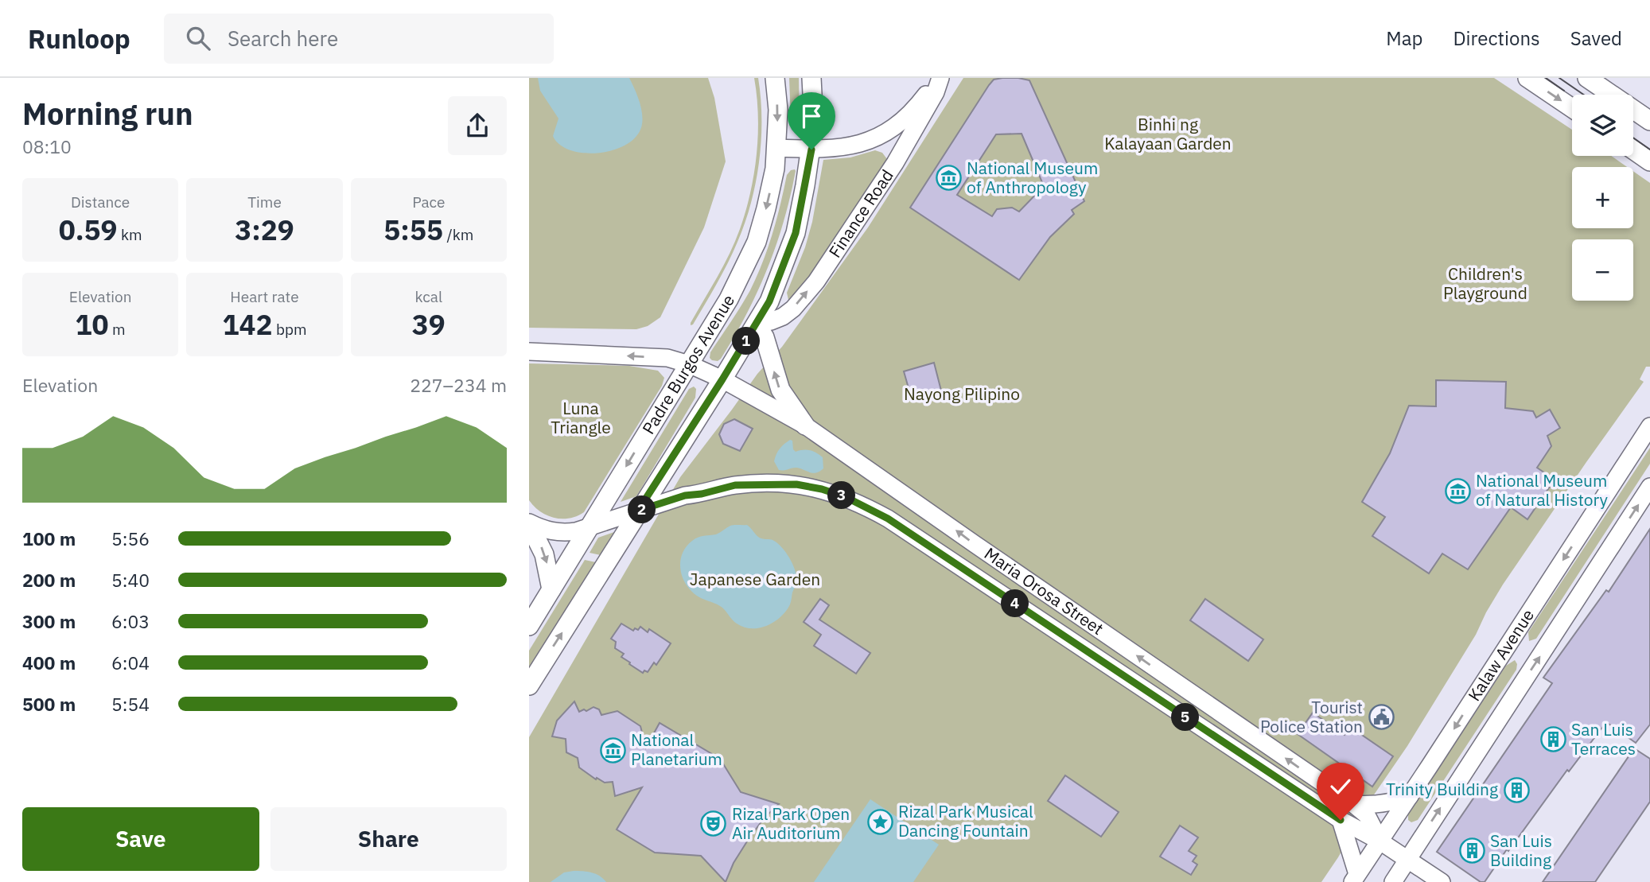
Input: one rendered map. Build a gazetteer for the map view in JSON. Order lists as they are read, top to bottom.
{
  "streets": {
    "main road": ["Padre Burgos Avenue"],
    "street": ["Finance Road", "Maria Orosa Street", "Kalaw Avenue"]
  },
  "crossings": [
    ["Finance Road", "Padre Burgos Avenue"],
    ["Padre Burgos Avenue", "Maria Orosa Street"],
    ["Maria Orosa Street", "Kalaw Avenue"]
  ],
  "one_way": ["Finance Road"],
  "parks": [
    "Binhi ng Kalayaan Garden",
    "Children's Playground",
    "Nayong Pilipino",
    "Luna Triangle",
    "Japanese Garden"
  ],
  "places": {
    "museum": ["National Museum of Anthropology", "National Museum of Natural History", "National Planetarium"],
    "public building": ["Tourist Police Station"],
    "building": ["San Luis Terraces", "Trinity Building", "San Luis Building"],
    "place": ["Rizal Park Musical Dancing Fountain"],
    "theatre": ["Rizal Park Open Air Auditorium"]
  },
  "page": {
    "header": "Runloop",
    "search": "Search here",
    "nav": ["Map", "Directions", "Saved"],
    "heading": ["Morning run", "08:10"],
    "map_buttons": ["+", "−"],
    "stats": [
      ["Distance", "0.59 km"],
      ["Time", "3:29"],
      ["Pace", "5:55 /km"],
      ["Elevation", "10 m"],
      ["Heart rate", "142 bpm"],
      ["kcal", "39"]
    ],
    "pins": [
      "1",
      "3",
      "2",
      "4",
      "5"
    ],
    "chart": ["Elevation", "227–234 m"],
    "list": [
      {
        "name": "100 m",
        "note": "5:56"
      },
      {
        "name": "200 m",
        "note": "5:40"
      },
      {
        "name": "300 m",
        "note": "6:03"
      },
      {
        "name": "400 m",
        "note": "6:04"
      },
      {
        "name": "500 m",
        "note": "5:54"
      }
    ],
    "buttons": ["Save", "Share"]
  }
}
